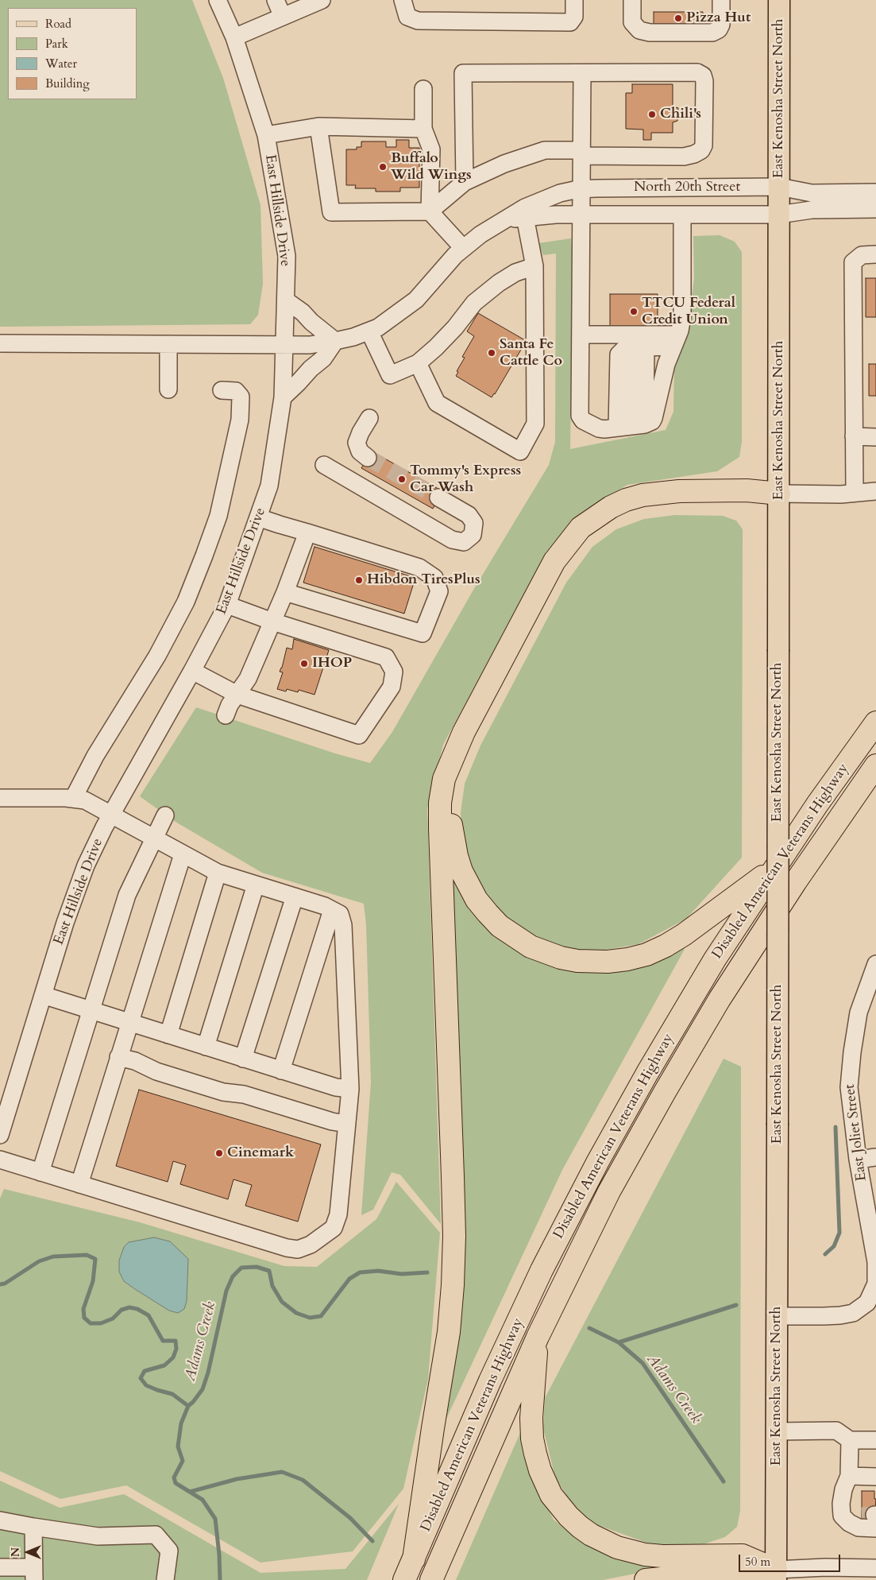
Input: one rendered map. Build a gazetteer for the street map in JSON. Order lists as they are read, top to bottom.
{
  "streets": {
    "highway": ["Disabled American Veterans Highway"],
    "main road": ["East Kenosha Street North"],
    "street": ["North 20th Street", "East Hillside Drive", "East Joliet Street"]
  },
  "crossings": [
    ["East Kenosha Street North", "North 20th Street"],
    ["East Kenosha Street North", "East Joliet Street"],
    ["North 20th Street", "East Hillside Drive"]
  ],
  "water": ["Adams Creek"],
  "places": [
    "Pizza Hut",
    "Chili's",
    "Buffalo Wild Wings",
    "TTCU Federal Credit Union",
    "Santa Fe Cattle Co",
    "Tommy's Express Car Wash",
    "Hibdon TiresPlus",
    "IHOP",
    "Cinemark"
  ],
  "legend": [
    "Road",
    "Park",
    "Water",
    "Building"
  ],
  "scale_bar": "50 m",
  "north": "left"
}
